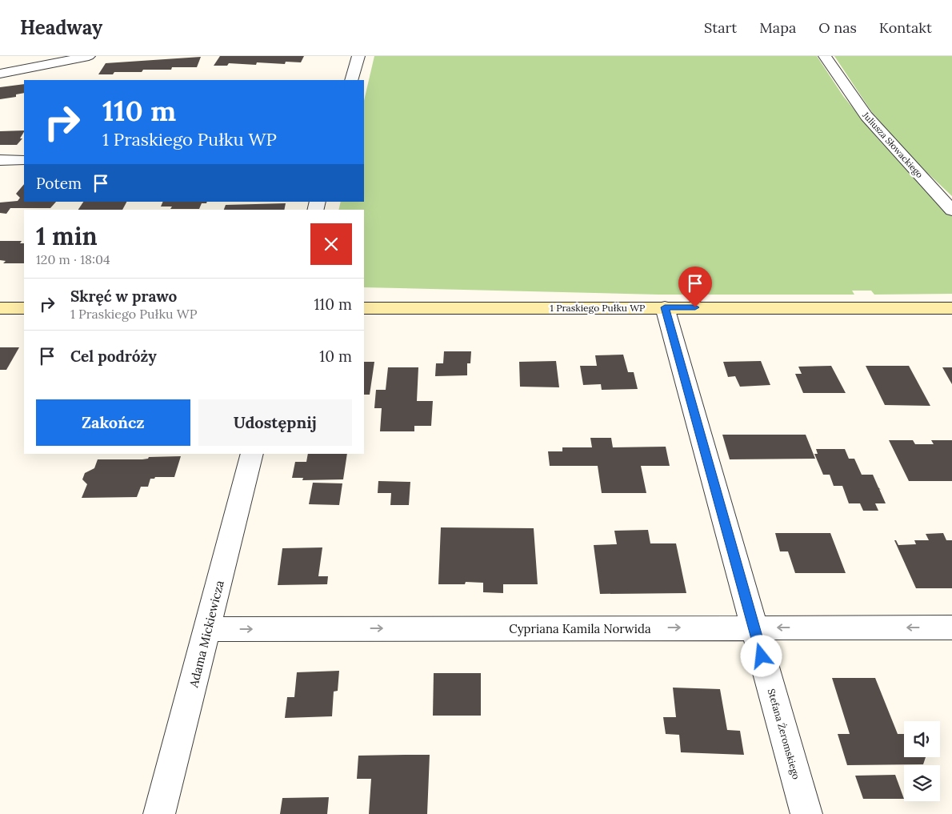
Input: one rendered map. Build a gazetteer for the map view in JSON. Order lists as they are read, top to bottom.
{
  "streets": {
    "street": [
      "Juliusza Słowackiego",
      "1 Praskiego Pułku WP",
      "Cypriana Kamila Norwida",
      "Adama Mickiewicza",
      "Stefana Żeromskiego"
    ]
  },
  "crossings": [
    ["1 Praskiego Pułku WP", "Stefana Żeromskiego"],
    ["Cypriana Kamila Norwida", "Adama Mickiewicza"],
    ["Cypriana Kamila Norwida", "Stefana Żeromskiego"]
  ],
  "page": {
    "header": "Headway",
    "nav": [
      "Start",
      "Mapa",
      "O nas",
      "Kontakt"
    ],
    "turn": ["110 m", "1 Praskiego Pułku WP"],
    "then": "Potem",
    "heading": ["1 min", "120 m · 18:04"],
    "list": [
      {
        "name": "Skręć w prawo",
        "note": "1 Praskiego Pułku WP",
        "value": "110 m"
      },
      {
        "name": "Cel podróży",
        "value": "10 m"
      }
    ],
    "buttons": ["Zakończ", "Udostępnij"]
  }
}
